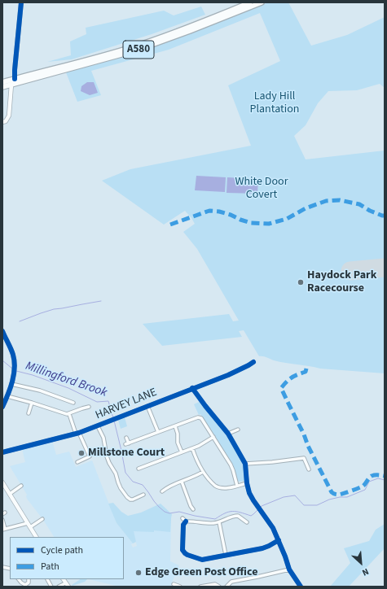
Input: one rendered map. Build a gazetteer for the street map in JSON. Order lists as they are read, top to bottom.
{
  "streets": {
    "highway": ["A580"],
    "street": ["HARVEY LANE"]
  },
  "water": ["Millingford Brook"],
  "parks": ["Lady Hill Plantation", "White Door Covert"],
  "places": ["Haydock Park Racecourse", "Millstone Court", "Edge Green Post Office"],
  "legend": ["Cycle path", "Path"],
  "north": "bottom right"
}
